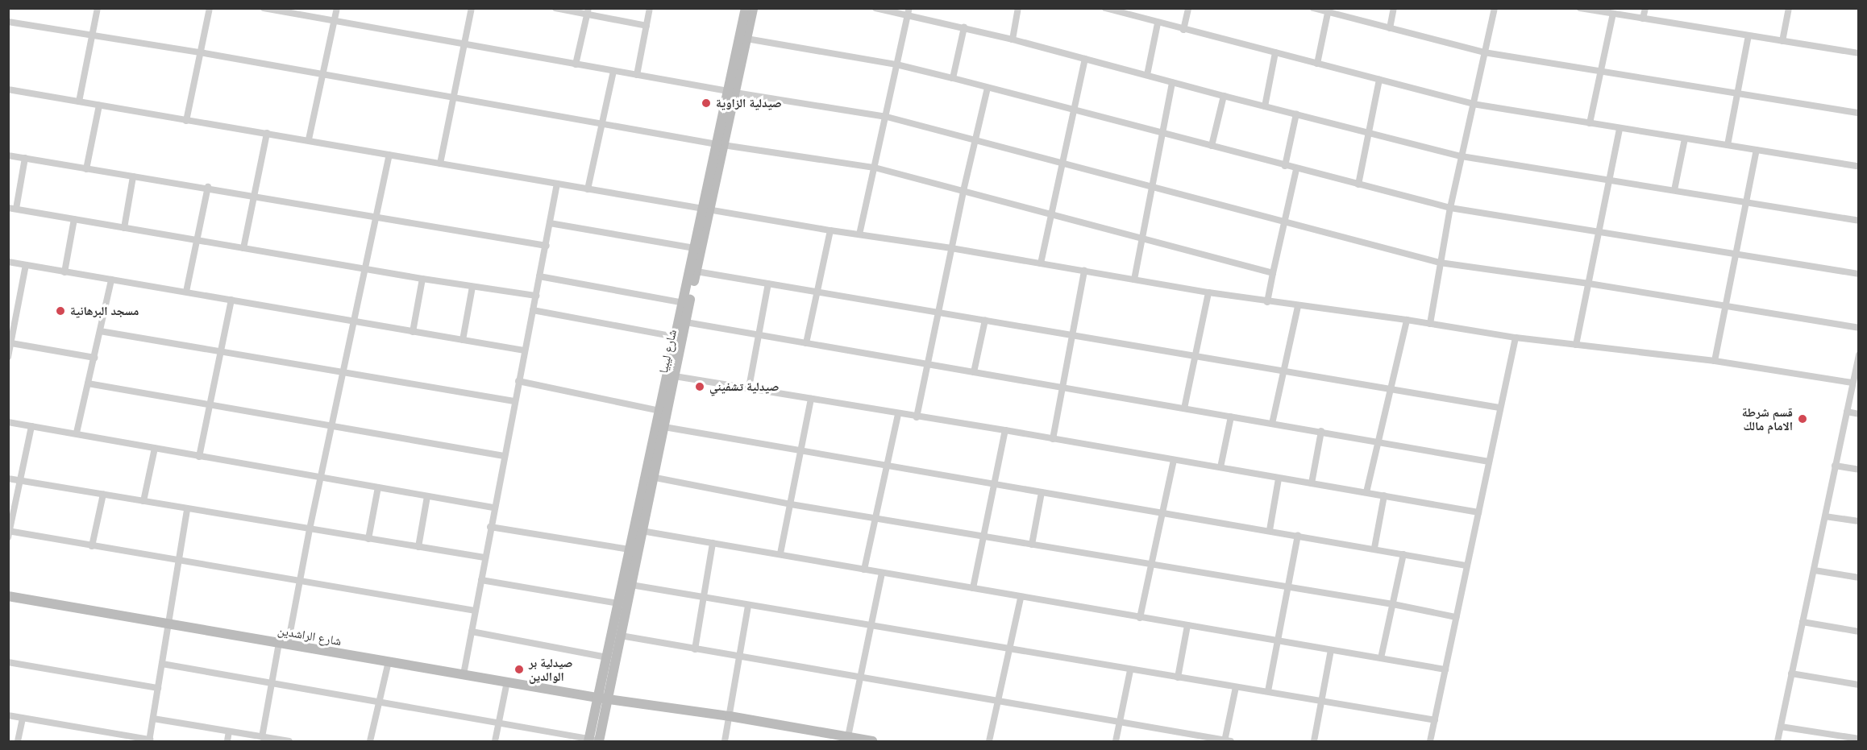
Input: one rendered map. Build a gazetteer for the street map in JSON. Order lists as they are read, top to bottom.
{
  "streets": {
    "main road": ["شارع ليبيا", "شارع الراشدين"]
  },
  "crossings": [
    ["شارع ليبيا", "شارع الراشدين"]
  ],
  "places": [
    "صيدلية الزاوية",
    "مسجد البرهانية",
    "صيدلية تشفيني",
    "قسم شرطة الامام مالك",
    "صيدلية بر الوالدين"
  ]
}
